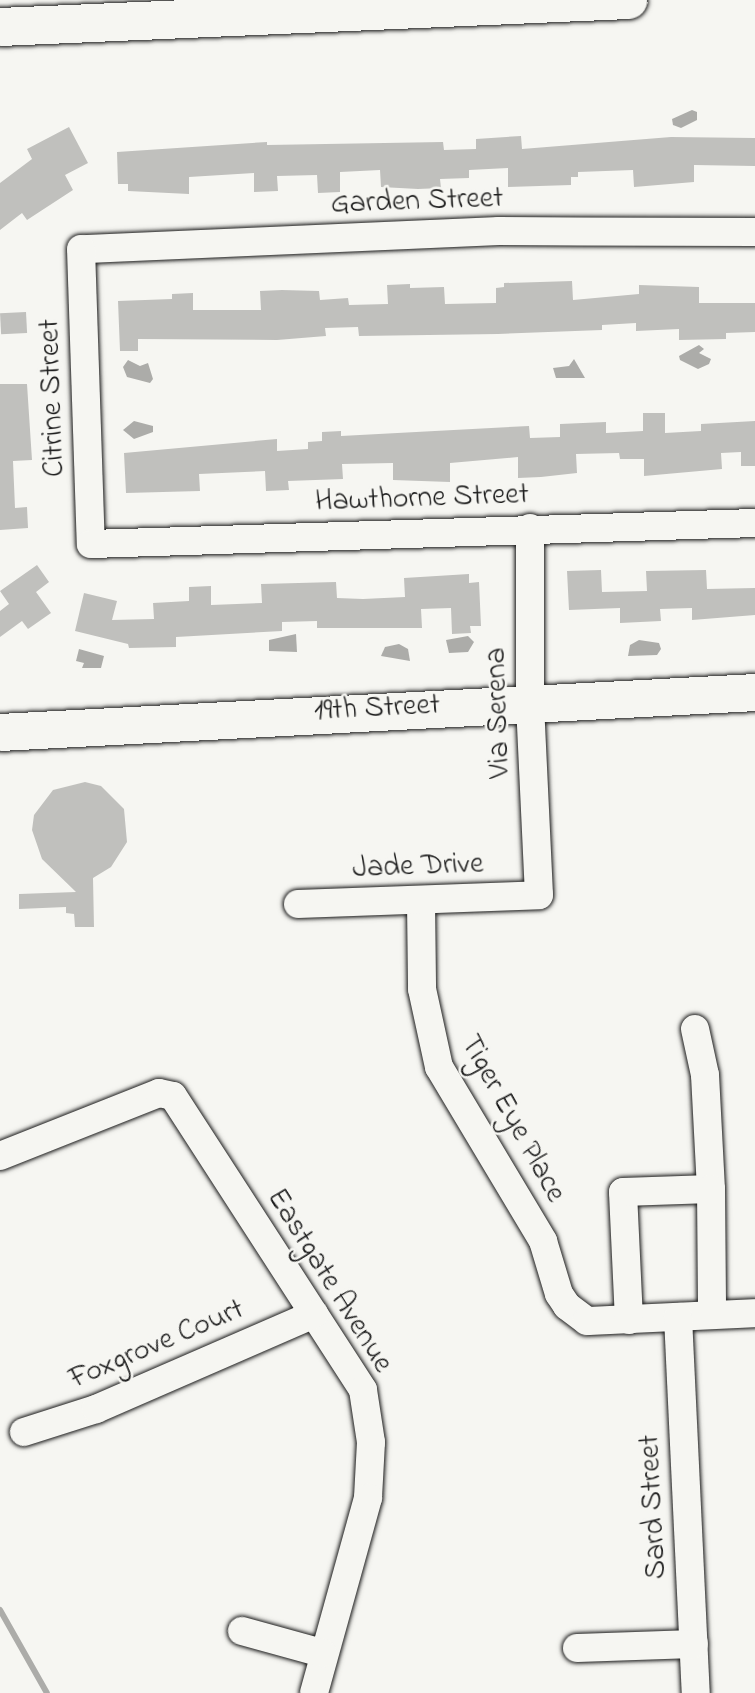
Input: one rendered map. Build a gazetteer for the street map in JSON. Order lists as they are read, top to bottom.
{
  "streets": {
    "main road": ["19th Street"],
    "street": [
      "Garden Street",
      "Citrine Street",
      "Hawthorne Street",
      "Via Serena",
      "Jade Drive",
      "Tiger Eye Place",
      "Eastgate Avenue",
      "Foxgrove Court",
      "Sard Street"
    ]
  },
  "crossings": [
    ["Garden Street", "Citrine Street"],
    ["Citrine Street", "Hawthorne Street"],
    ["Hawthorne Street", "Via Serena"],
    ["19th Street", "Via Serena"],
    ["Via Serena", "Jade Drive"],
    ["Jade Drive", "Tiger Eye Place"],
    ["Eastgate Avenue", "Foxgrove Court"]
  ]
}
